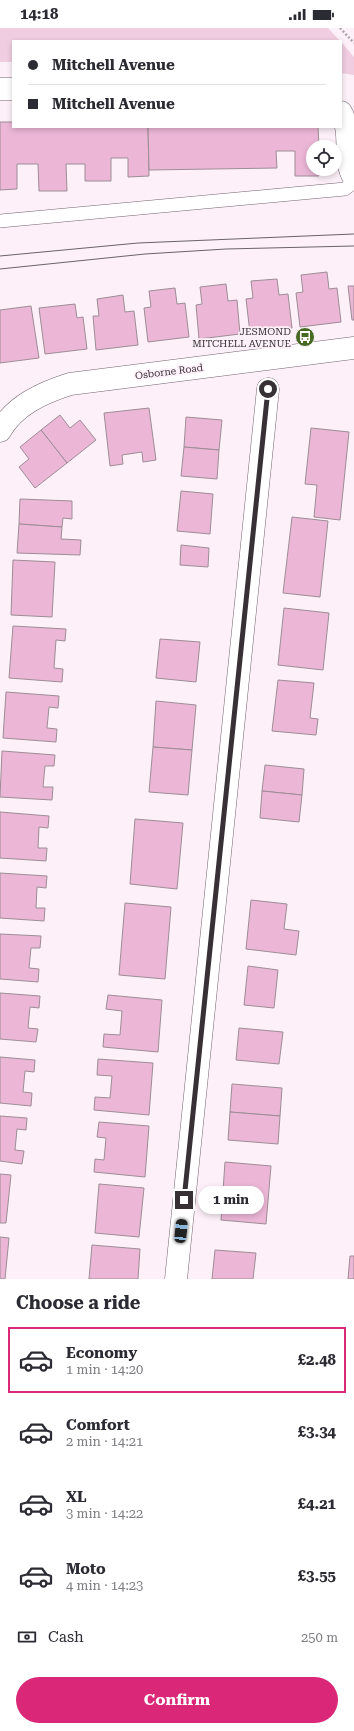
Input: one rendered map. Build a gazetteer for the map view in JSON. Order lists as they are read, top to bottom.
{
  "streets": {
    "street": ["Osborne Road"]
  },
  "places": {
    "bus stop": ["JESMOND MITCHELL AVENUE"]
  },
  "page": {
    "status": "14:18",
    "banner": ["Mitchell Avenue", "Mitchell Avenue"],
    "bubble": "1 min",
    "heading": "Choose a ride",
    "list": [
      {
        "name": "Economy",
        "note": "1 min · 14:20",
        "value": "£2.48"
      },
      {
        "name": "Comfort",
        "note": "2 min · 14:21",
        "value": "£3.34"
      },
      {
        "name": "XL",
        "note": "3 min · 14:22",
        "value": "£4.21"
      },
      {
        "name": "Moto",
        "note": "4 min · 14:23",
        "value": "£3.55"
      }
    ],
    "pay": ["Cash", "250 m"],
    "buttons": "Confirm"
  }
}
